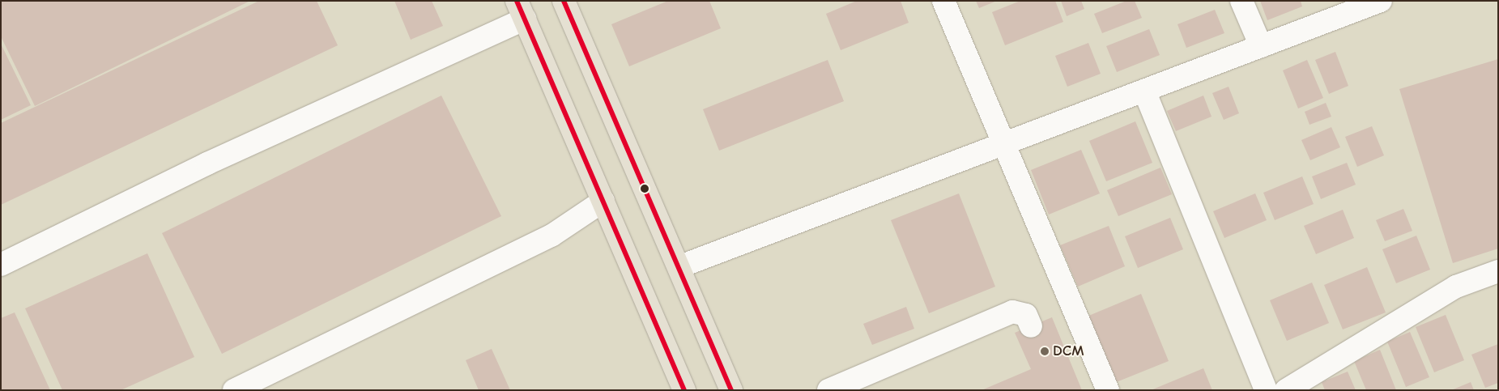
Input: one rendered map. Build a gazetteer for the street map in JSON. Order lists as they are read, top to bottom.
{
  "places": ["DCM"]
}
